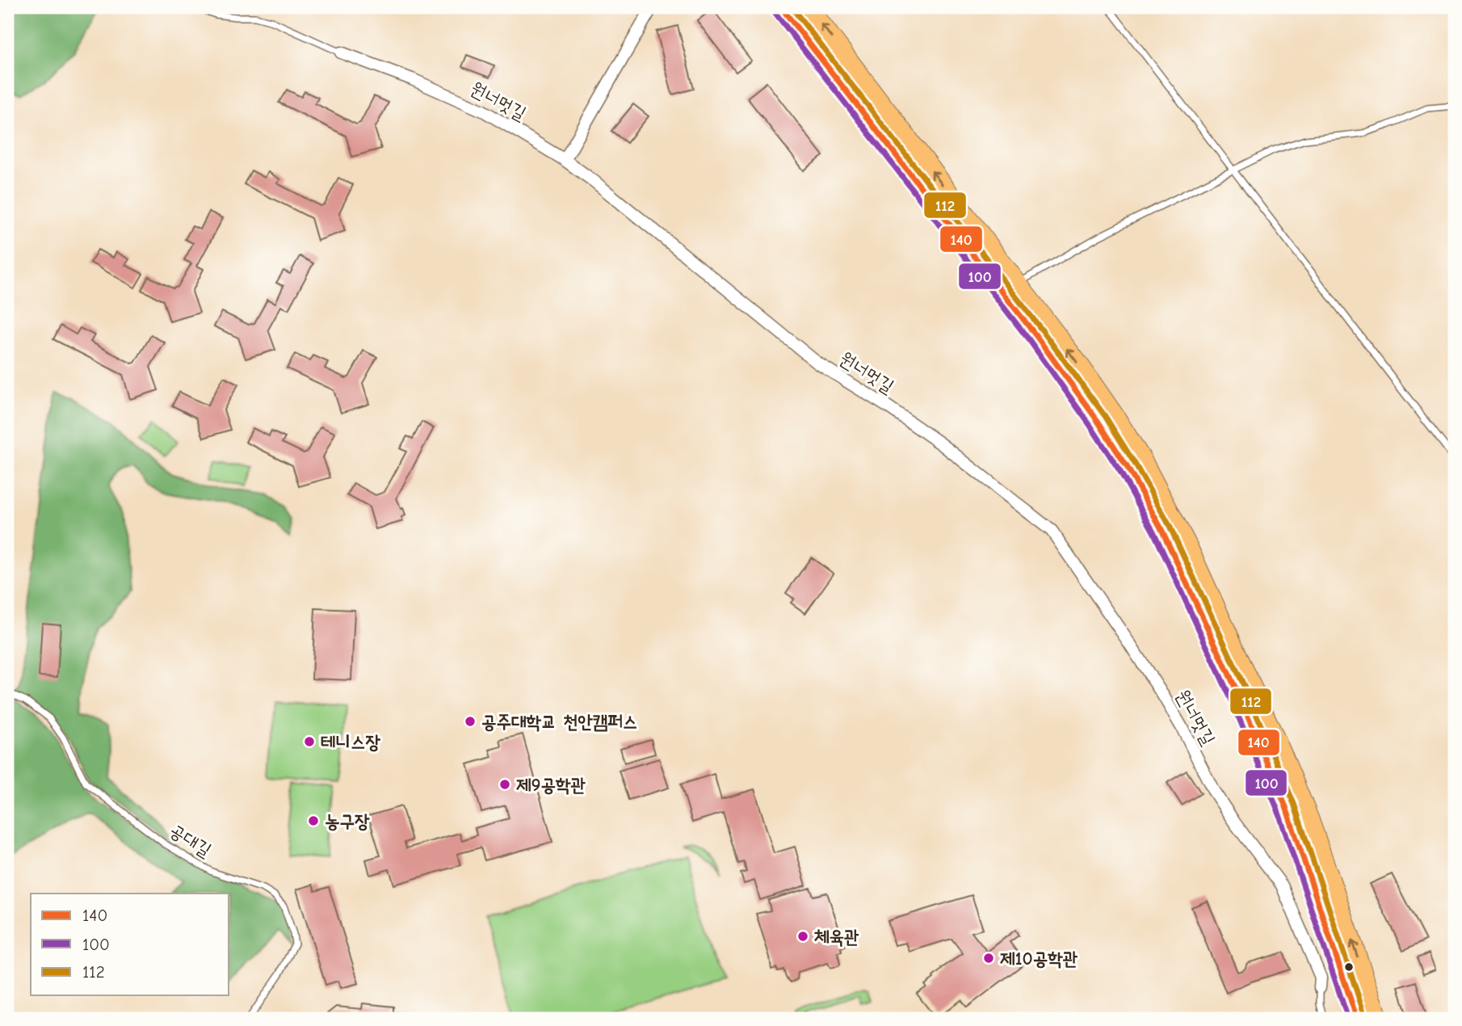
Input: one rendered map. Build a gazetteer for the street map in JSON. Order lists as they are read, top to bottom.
{
  "streets": {
    "street": ["원너멋길"],
    "lane": ["공대길"]
  },
  "places": [
    "공주대학교 천안캠퍼스",
    "테니스장",
    "제9공학관",
    "농구장",
    "체육관",
    "제10공학관"
  ],
  "lines": ["transit line 140", "transit line 112", "transit line 100"],
  "legend": ["140", "100", "112"]
}
